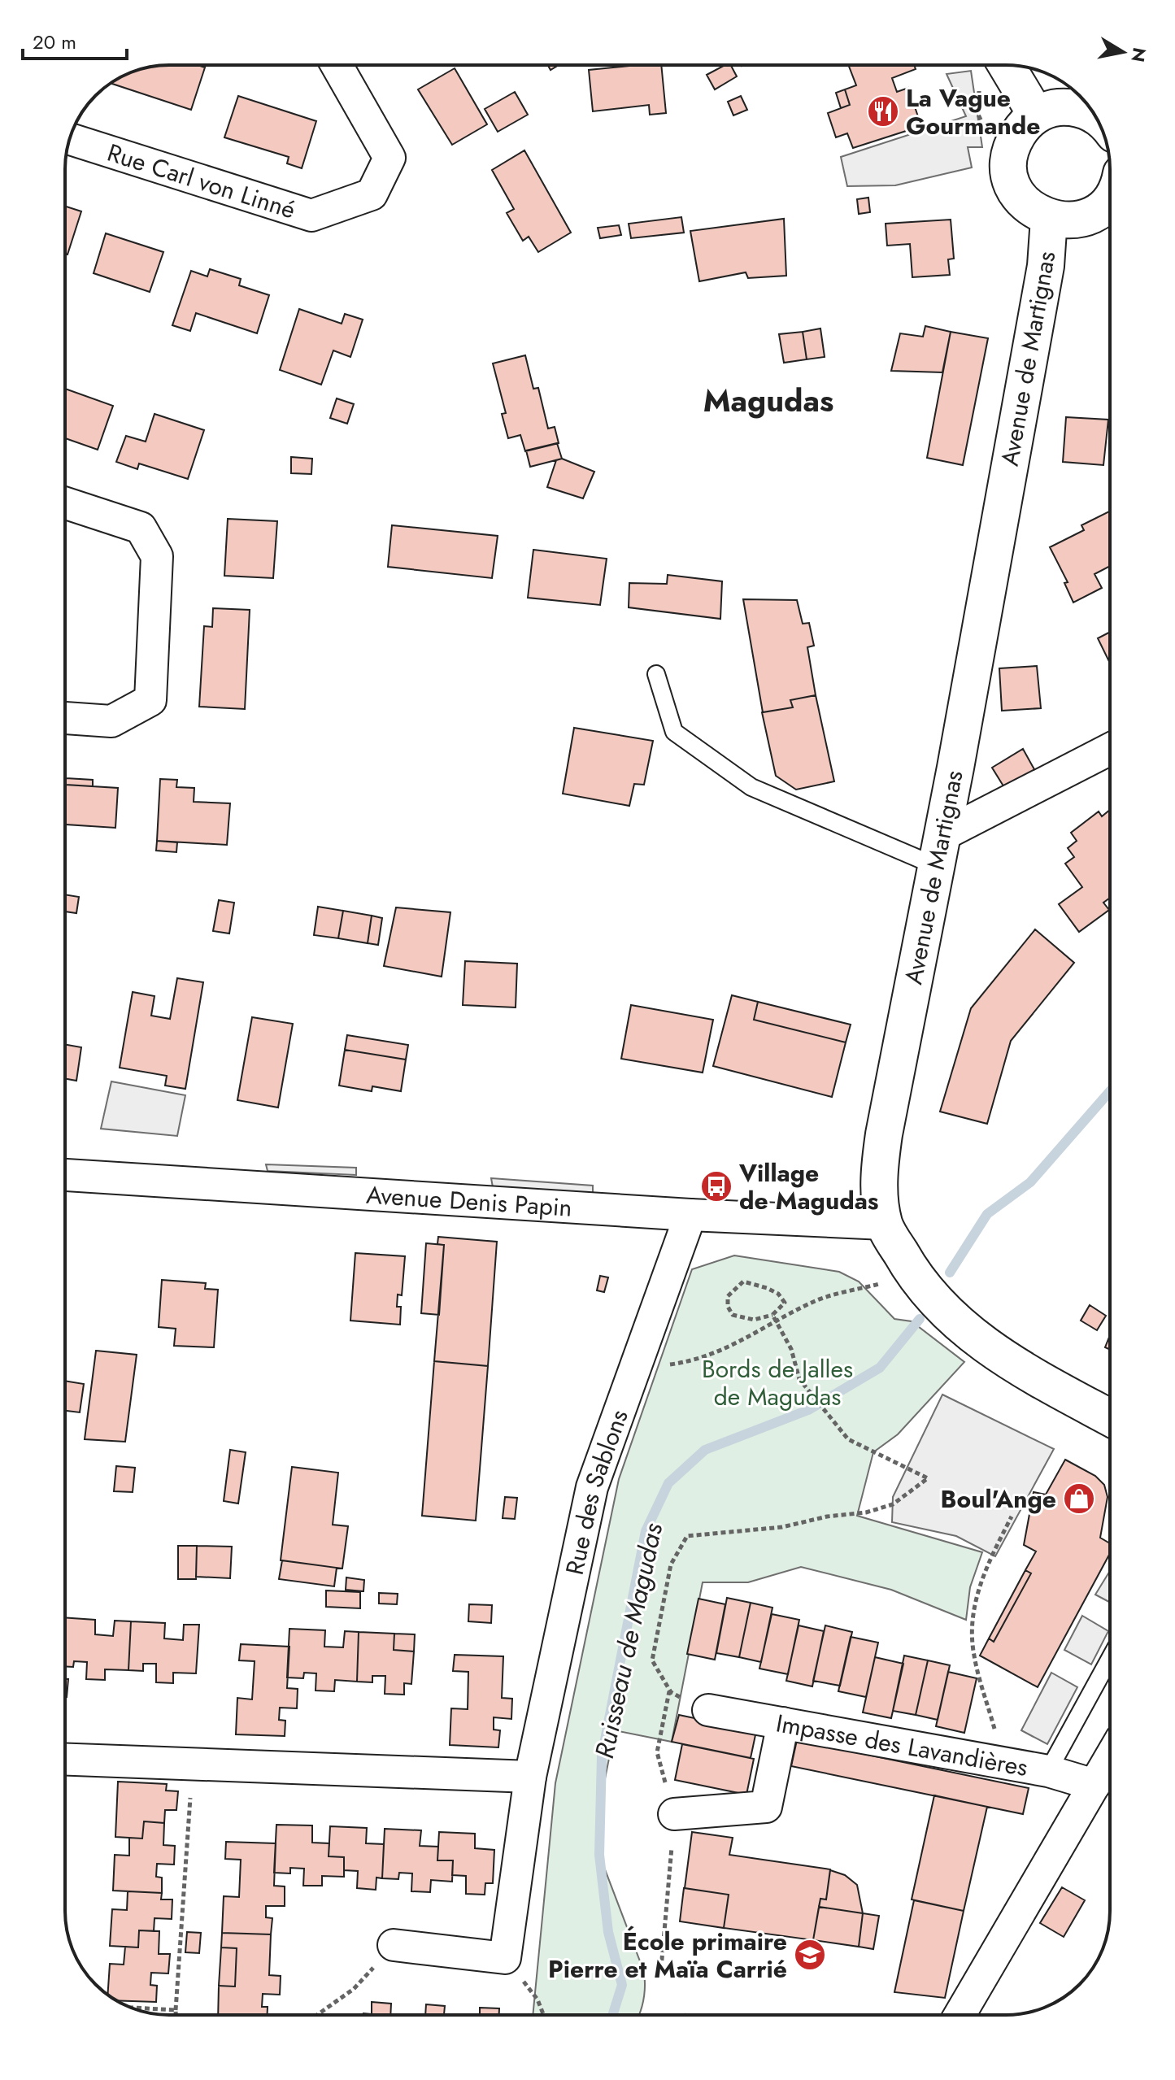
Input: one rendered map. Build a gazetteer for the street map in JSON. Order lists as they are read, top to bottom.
{
  "streets": {
    "street": [
      "Rue Carl von Linné",
      "Avenue de Martignas",
      "Avenue Denis Papin",
      "Rue des Sablons",
      "Impasse des Lavandières"
    ]
  },
  "crossings": [
    ["Avenue de Martignas", "Avenue Denis Papin"],
    ["Avenue Denis Papin", "Rue des Sablons"]
  ],
  "districts": ["Magudas"],
  "water": ["Ruisseau de Magudas"],
  "parks": ["Bords de Jalles de Magudas"],
  "places": {
    "restaurant": ["La Vague Gourmande"],
    "bus stop": ["Village de Magudas"],
    "shop": ["Boul'Ange"],
    "school or university": ["École primaire Pierre et Maïa Carrié"]
  },
  "scale_bar": "20 m",
  "north": "right"
}
